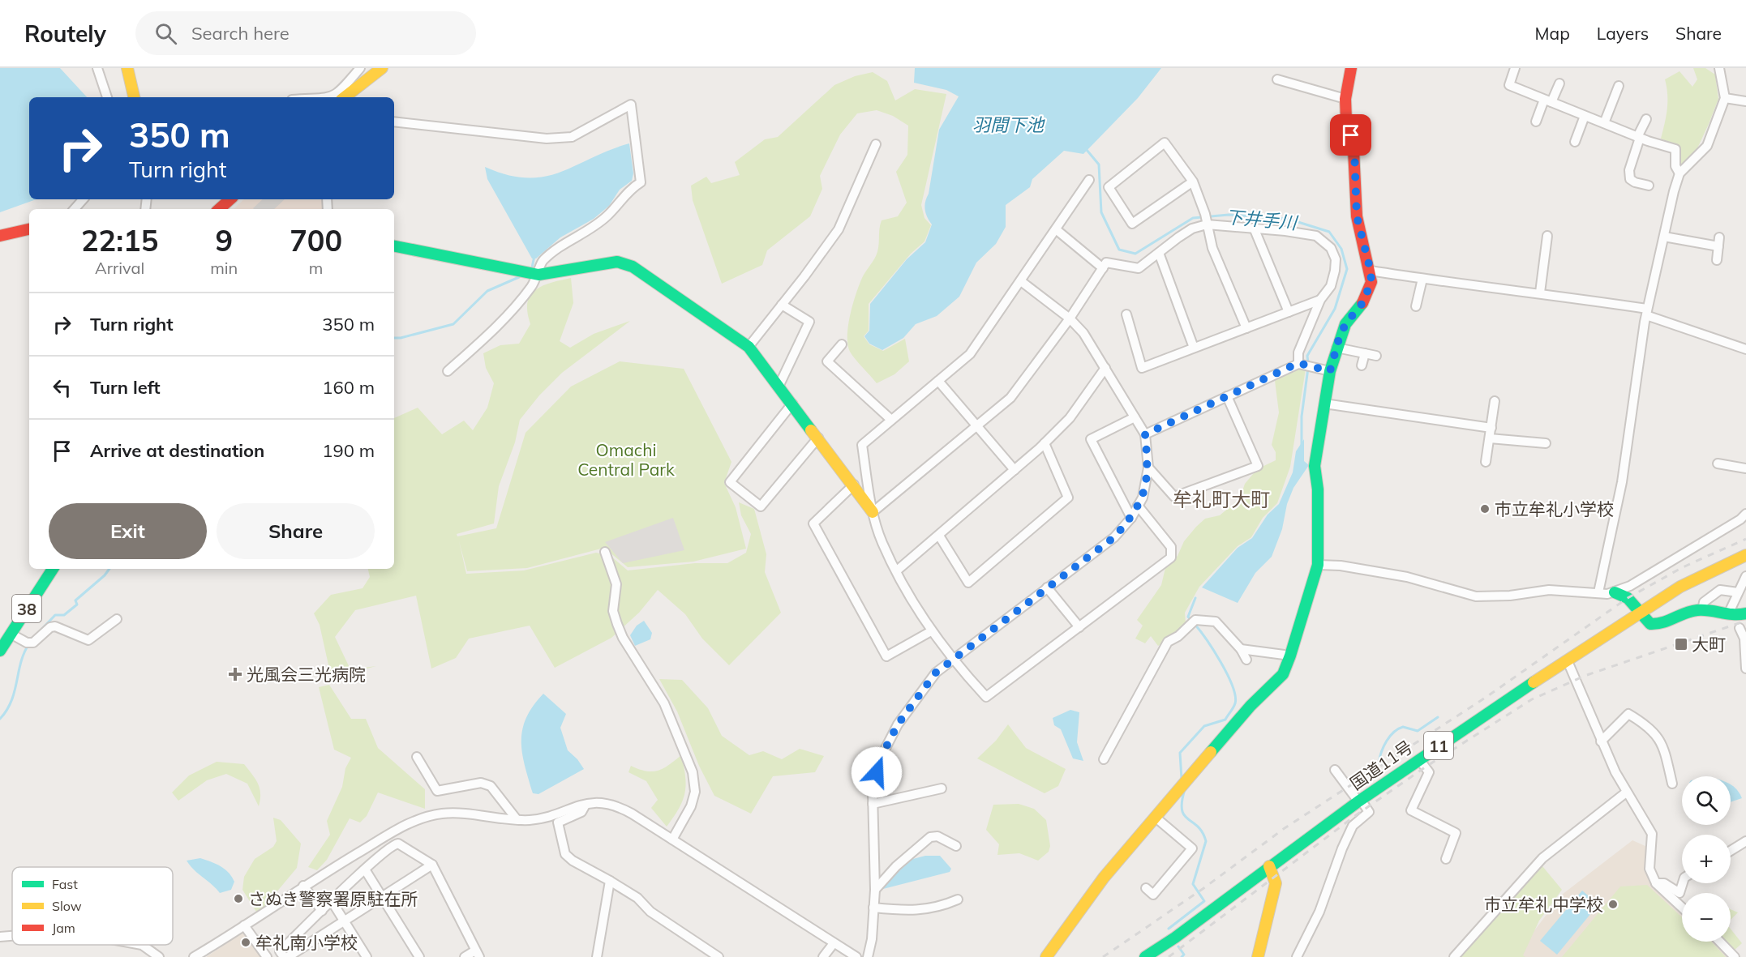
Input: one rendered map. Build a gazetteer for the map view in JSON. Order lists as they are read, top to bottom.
{
  "streets": {
    "main road": ["38", "11", "国道11号"]
  },
  "districts": ["牟礼町大町"],
  "water": ["羽間下池", "下井手川"],
  "parks": ["Omachi Central Park"],
  "places": {
    "other": [
      "市立牟礼小学校",
      "さぬき警察署原駐在所",
      "市立牟礼中学校",
      "牟礼南小学校"
    ],
    "transit": ["大町"],
    "health": ["光風会三光病院"]
  },
  "legend": ["Fast", "Slow", "Jam"],
  "page": {
    "header": "Routely",
    "search": "Search here",
    "nav": ["Map", "Layers", "Share"],
    "turn": ["350 m", "Turn right"],
    "eta": [
      "22:15",
      "Arrival",
      "9",
      "min",
      "700",
      "m"
    ],
    "list": [
      {
        "name": "Turn right",
        "value": "350 m"
      },
      {
        "name": "Turn left",
        "value": "160 m"
      },
      {
        "name": "Arrive at destination",
        "value": "190 m"
      }
    ],
    "buttons": ["Exit", "Share"],
    "map_buttons": ["+", "−"]
  }
}
